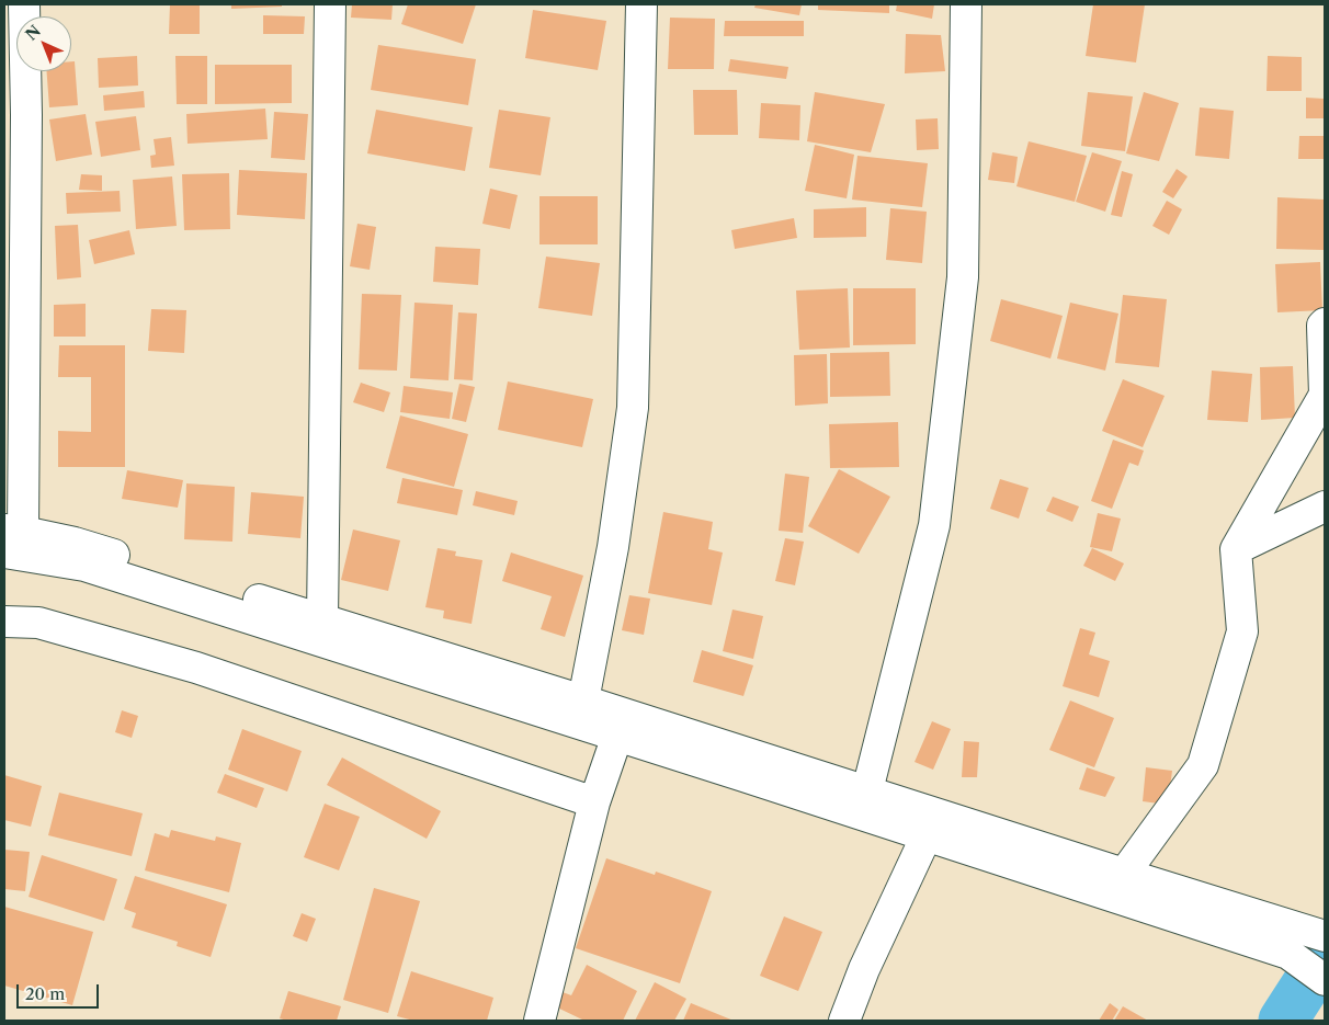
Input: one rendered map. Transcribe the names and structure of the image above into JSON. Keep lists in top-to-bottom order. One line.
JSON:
{"scale_bar":"20 m","north":"top left"}
